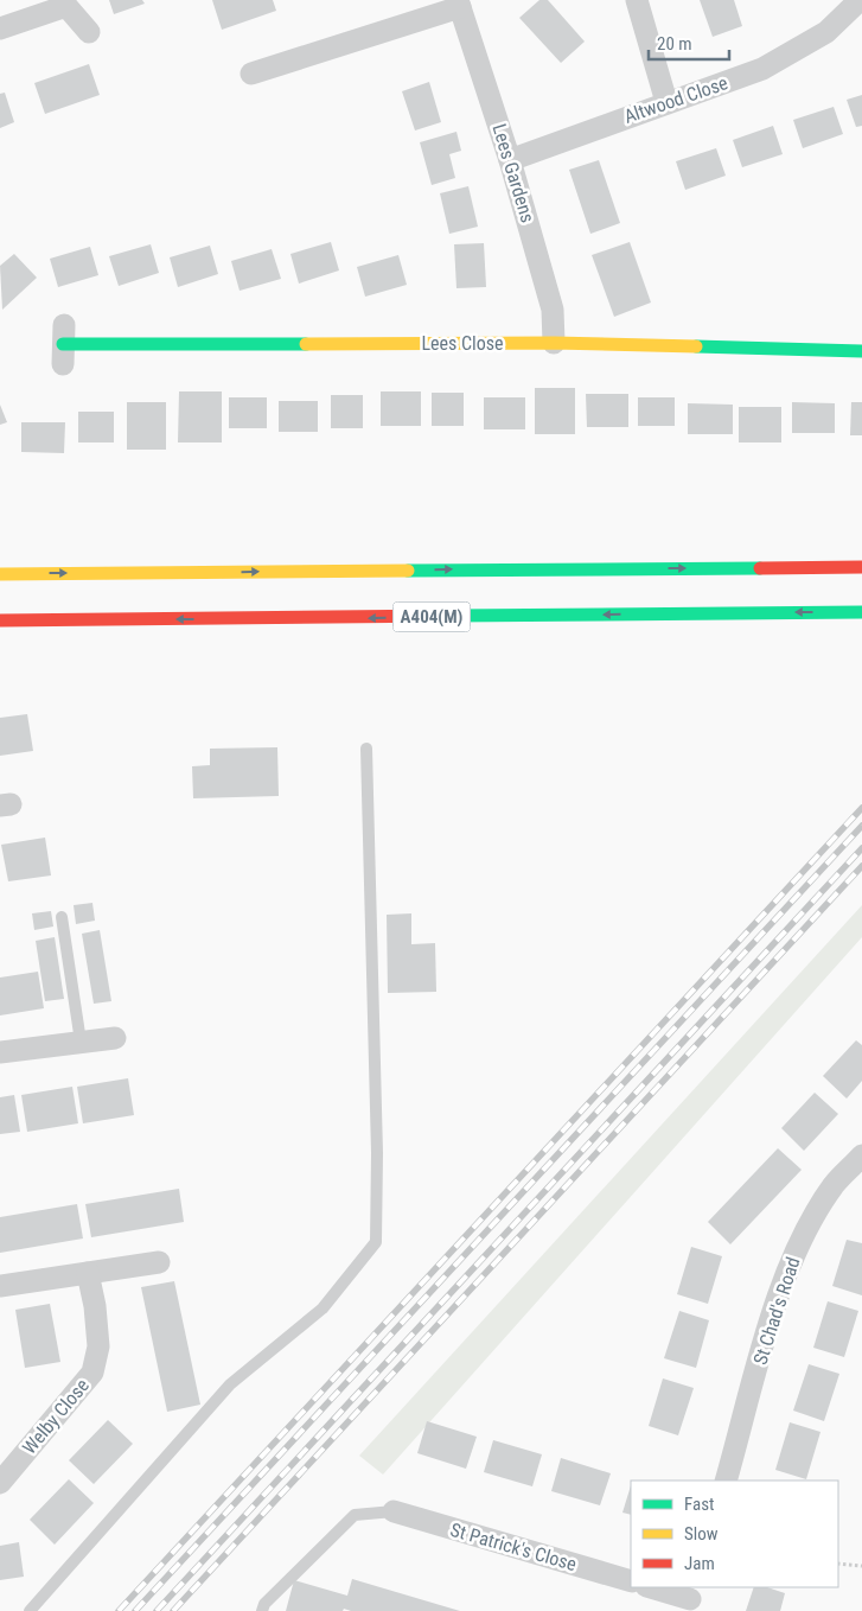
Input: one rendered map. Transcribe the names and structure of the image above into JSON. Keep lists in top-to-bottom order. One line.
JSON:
{"streets":{"main road":["Lees Close","A404(M)"],"street":["Altwood Close","Lees Gardens","St Chad's Road","Welby Close","St Patrick's Close"]},"crossings":[["Altwood Close","Lees Gardens"],["Lees Gardens","Lees Close"]],"legend":["Fast","Slow","Jam"],"scale_bar":"20 m"}
